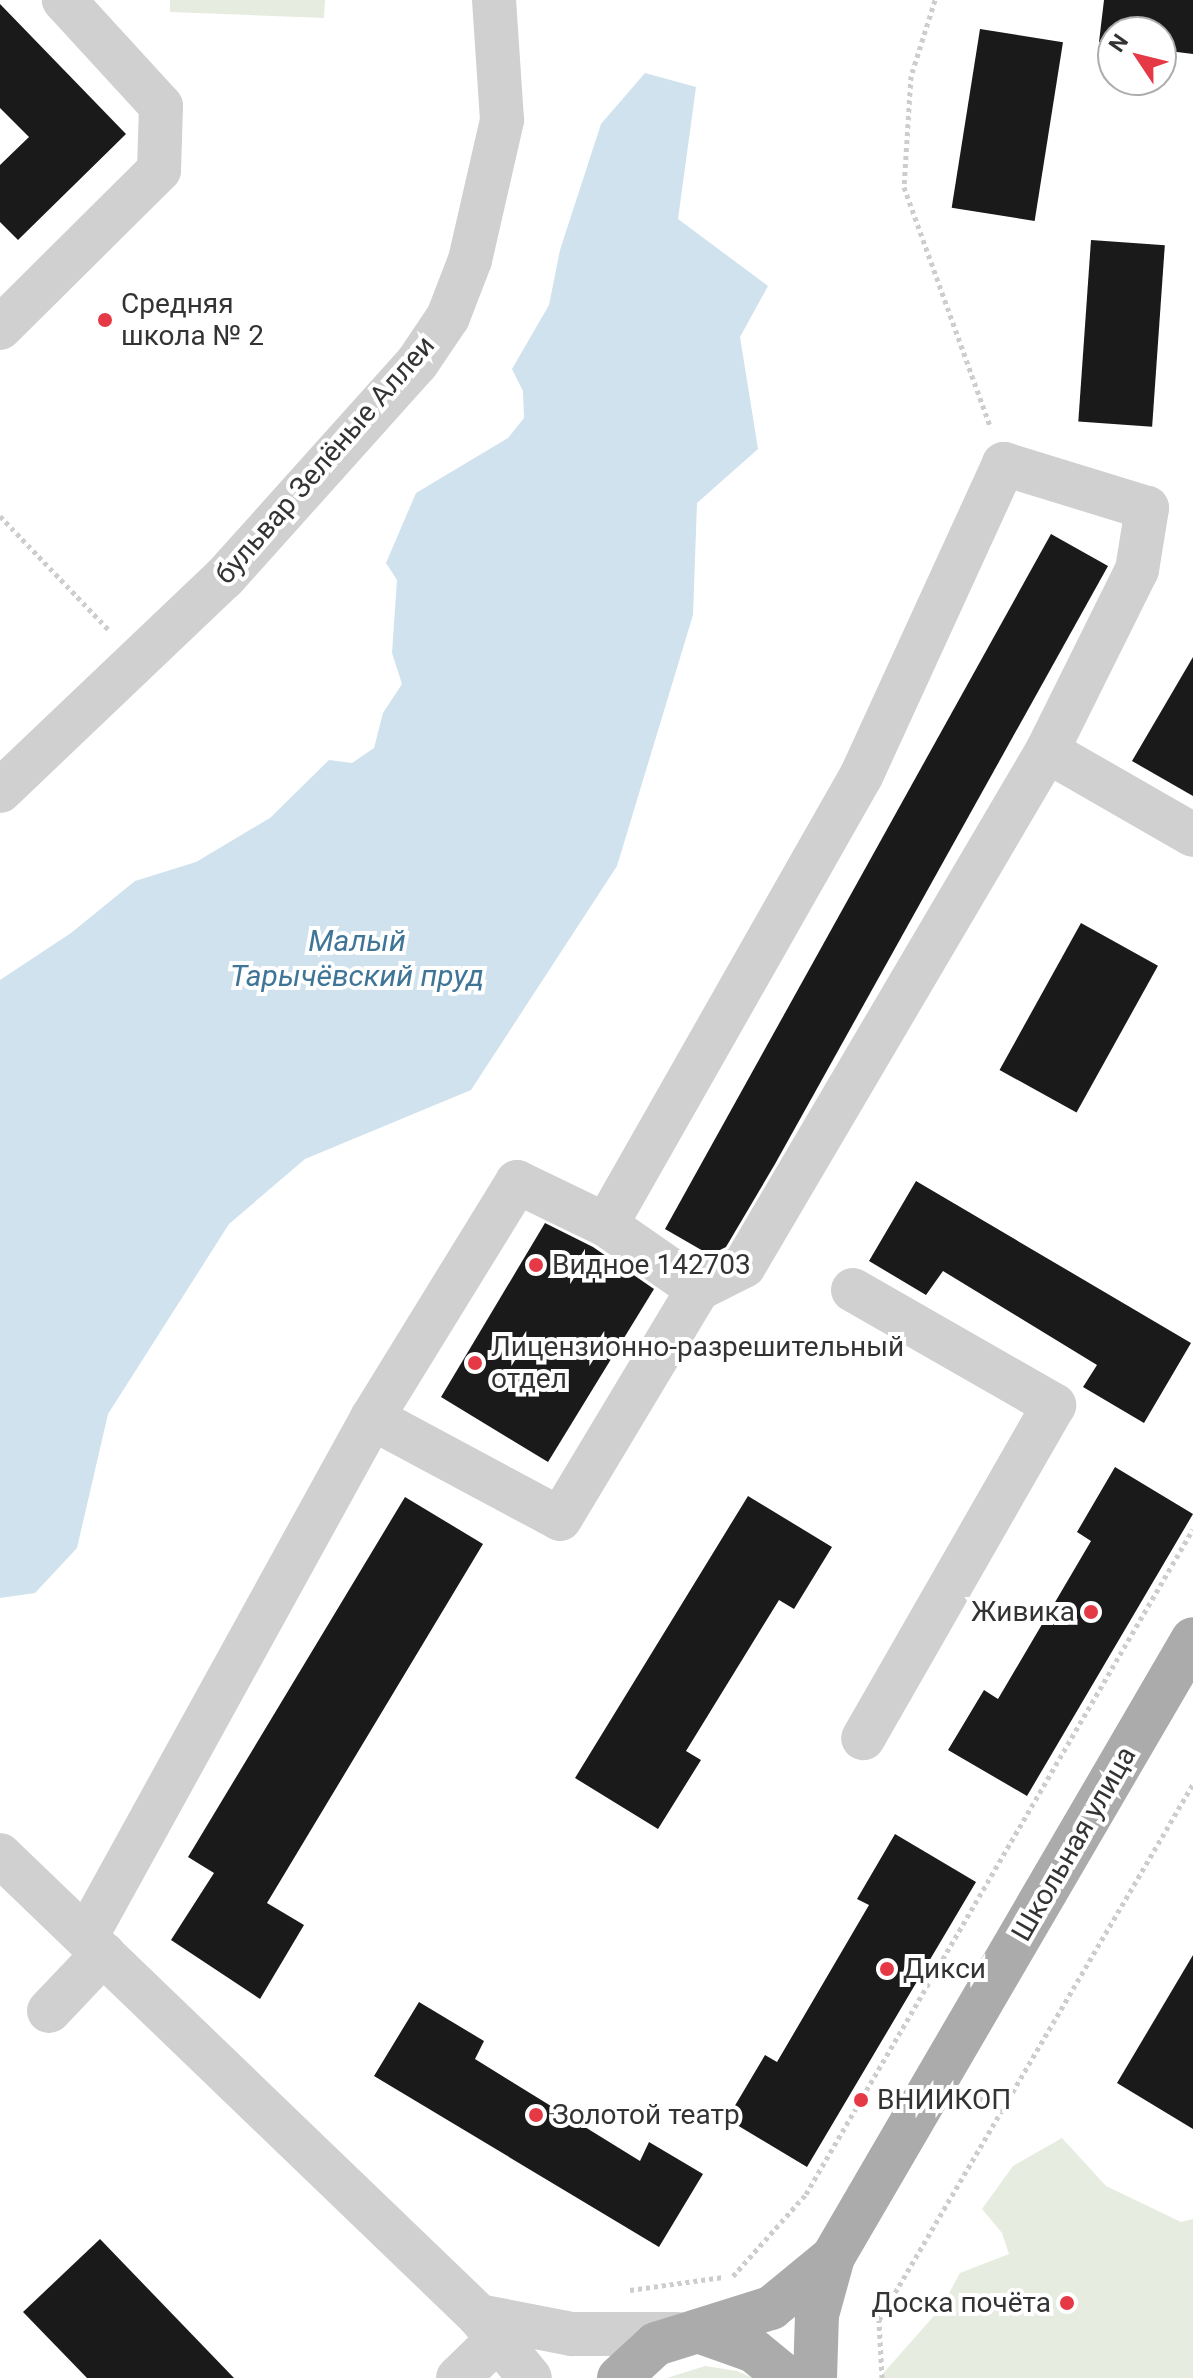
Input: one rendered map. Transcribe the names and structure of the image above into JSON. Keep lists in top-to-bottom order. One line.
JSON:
{"streets":{"main road":["Школьная улица"],"street":["бульвар Зелёные Аллеи"]},"water":["Малый Тарычёвский пруд"],"places":["Средняя школа № 2","Видное 142703","Лицензионно-разрешительный отдел","Живика","Дикси","ВНИИКОП","Золотой театр","Доска почёта"],"north":"top left"}
